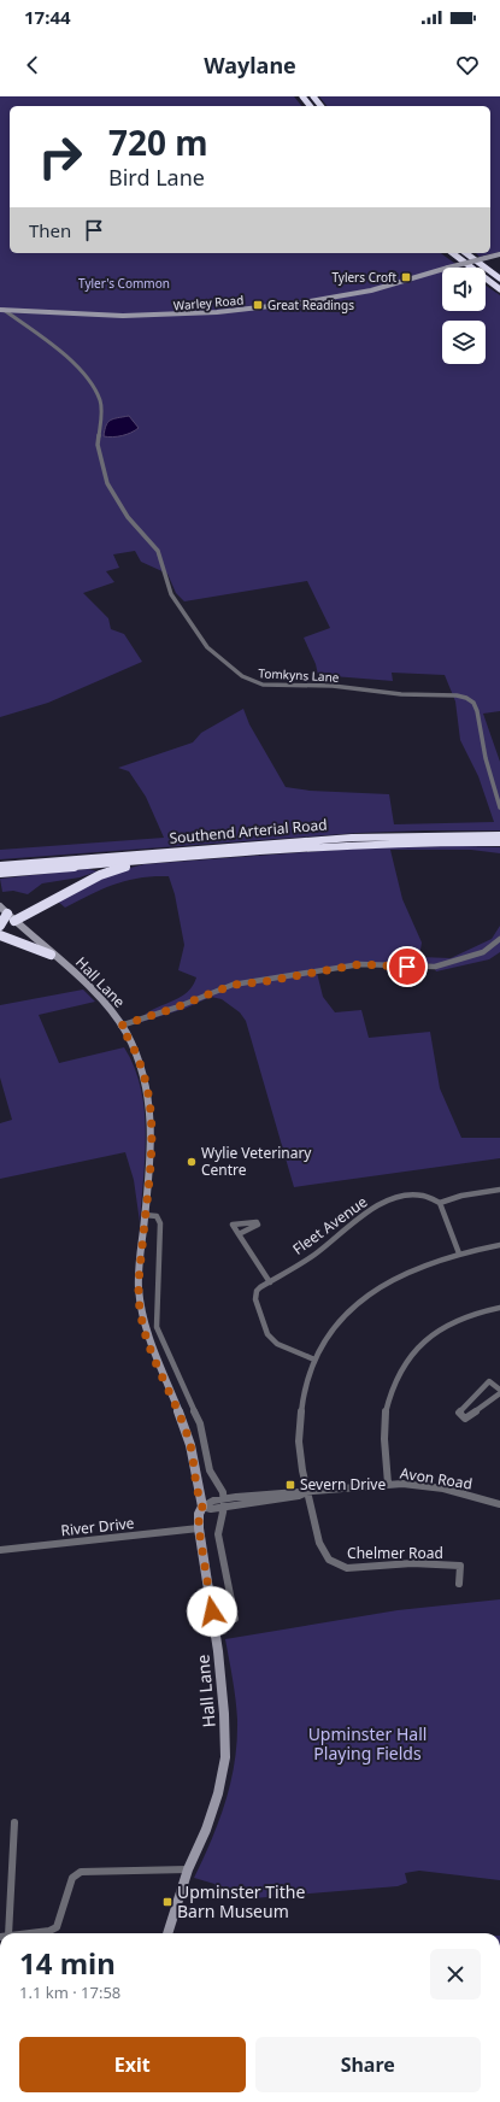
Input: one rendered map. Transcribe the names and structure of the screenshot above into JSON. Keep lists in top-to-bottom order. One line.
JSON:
{"streets":{"highway":["Southend Arterial Road"],"street":["Warley Road","Tomkyns Lane","Hall Lane","Fleet Avenue","Avon Road","River Drive","Chelmer Road"]},"crossings":[["Warley Road","Tomkyns Lane"],["Hall Lane","Avon Road"],["Hall Lane","River Drive"],["Avon Road","Chelmer Road"]],"parks":["Tyler's Common","Upminster Hall Playing Fields"],"places":{"transit":["Tylers Croft","Great Readings","Severn Drive","Upminster Tithe Barn Museum"],"other":["Wylie Veterinary Centre"]},"page":{"status":"17:44","header":"Waylane","turn":["720 m","Bird Lane"],"then":"Then","heading":["14 min","1.1 km · 17:58"],"buttons":["Exit","Share"]}}
